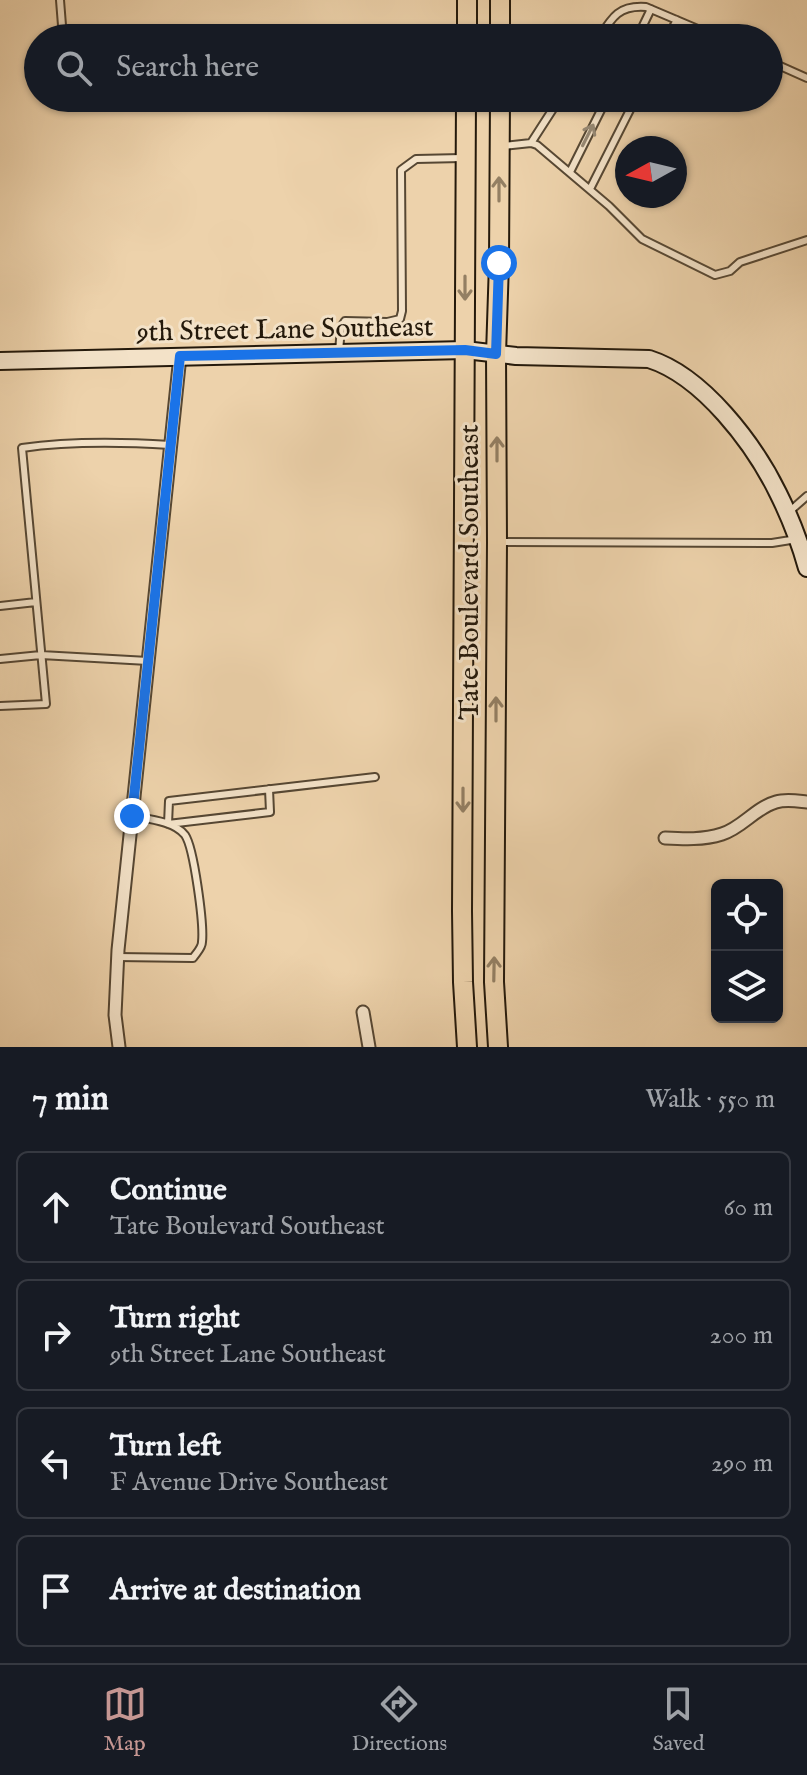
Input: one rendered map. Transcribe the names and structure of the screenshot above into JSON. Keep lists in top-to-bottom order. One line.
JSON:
{"streets":{"main road":["Tate Boulevard Southeast"],"street":["9th Street Lane Southeast"]},"crossings":[["9th Street Lane Southeast","Tate Boulevard Southeast"]],"north":"left","page":{"search":"Search here","heading":["7 min","Walk · 550 m"],"list":[["Continue","Tate Boulevard Southeast","60 m"],["Turn right","9th Street Lane Southeast","200 m"],["Turn left","F Avenue Drive Southeast","290 m"],"Arrive at destination"],"nav":["Map","Directions","Saved"]}}
